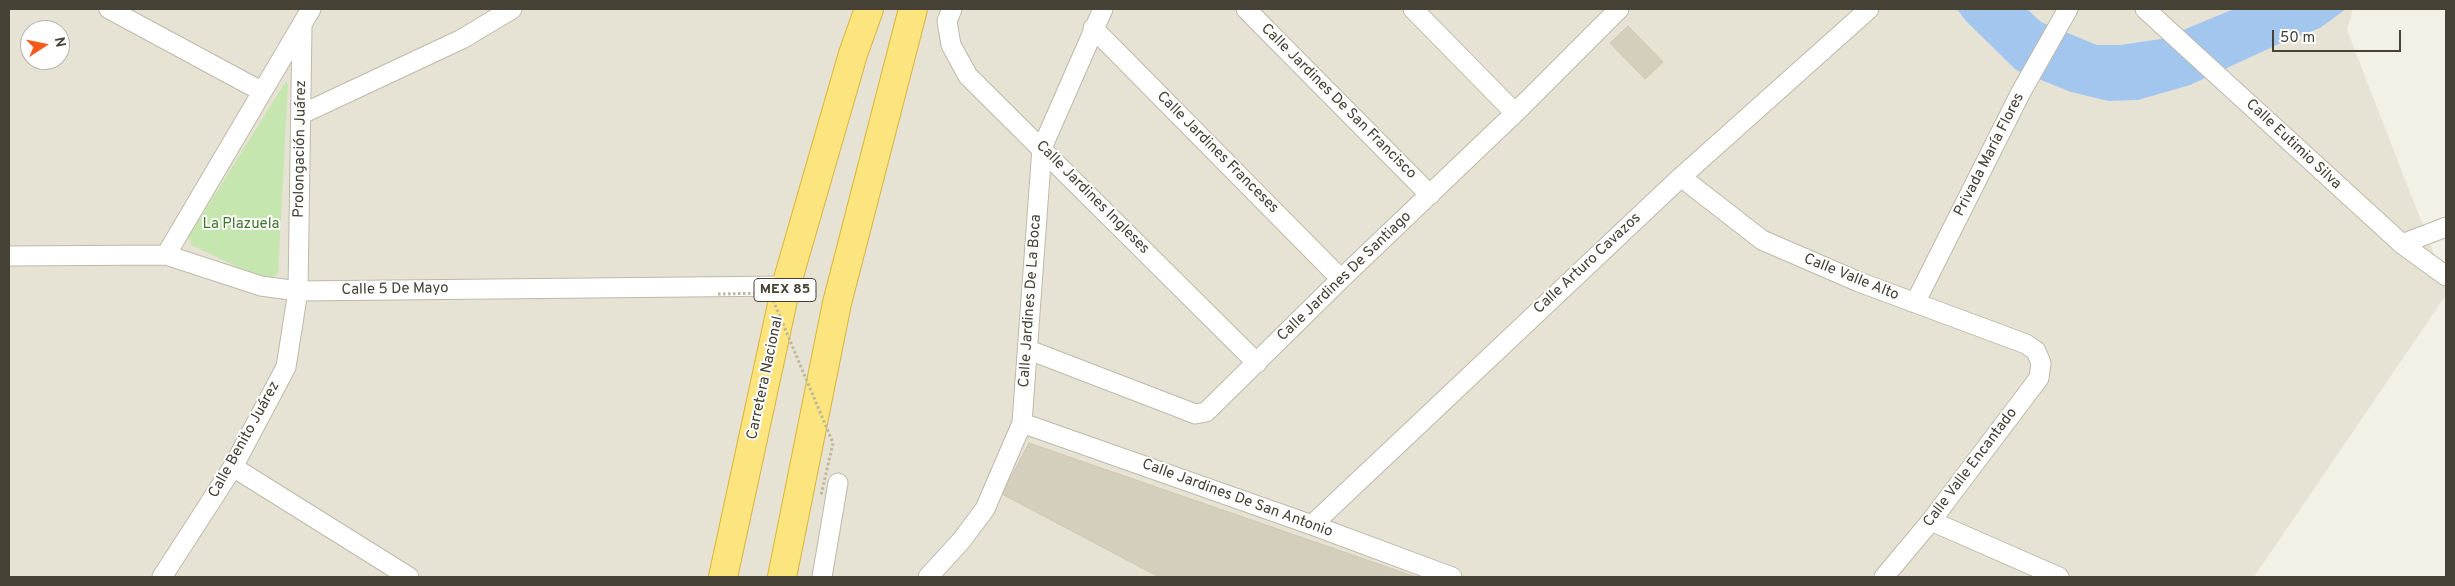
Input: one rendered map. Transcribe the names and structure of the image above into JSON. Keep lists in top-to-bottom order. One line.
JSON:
{"streets":{"highway":["MEX 85","Carretera Nacional"],"street":["Calle Jardines De San Francisco","Calle Eutimio Silva","Prolongación Juárez","Calle Jardines Franceses","Privada María Flores","Calle Jardines Ingleses","Calle Arturo Cavazos","Calle Jardines De Santiago","Calle Valle Alto","Calle 5 De Mayo","Calle Jardines De La Boca","Calle Benito Juárez","Calle Valle Encantado","Calle Jardines De San Antonio"]},"crossings":[["Calle Jardines De San Francisco","Calle Jardines De Santiago"],["Prolongación Juárez","Calle 5 De Mayo"],["Prolongación Juárez","Calle Benito Juárez"],["Calle Jardines Franceses","Calle Jardines De Santiago"],["Calle Jardines Franceses","Calle Jardines De La Boca"],["Privada María Flores","Calle Valle Alto"],["Calle Jardines Ingleses","Calle Jardines De Santiago"],["Calle Jardines Ingleses","Calle Jardines De La Boca"],["Calle Arturo Cavazos","Calle Valle Alto"],["Calle Arturo Cavazos","Calle Jardines De San Antonio"],["Calle Jardines De Santiago","Calle Jardines De La Boca"],["Calle Valle Alto","Calle Valle Encantado"],["Calle 5 De Mayo","Carretera Nacional"],["Calle 5 De Mayo","Calle Benito Juárez"],["Calle Jardines De La Boca","Calle Jardines De San Antonio"]],"parks":["La Plazuela"],"scale_bar":"50 m","north":"right"}
